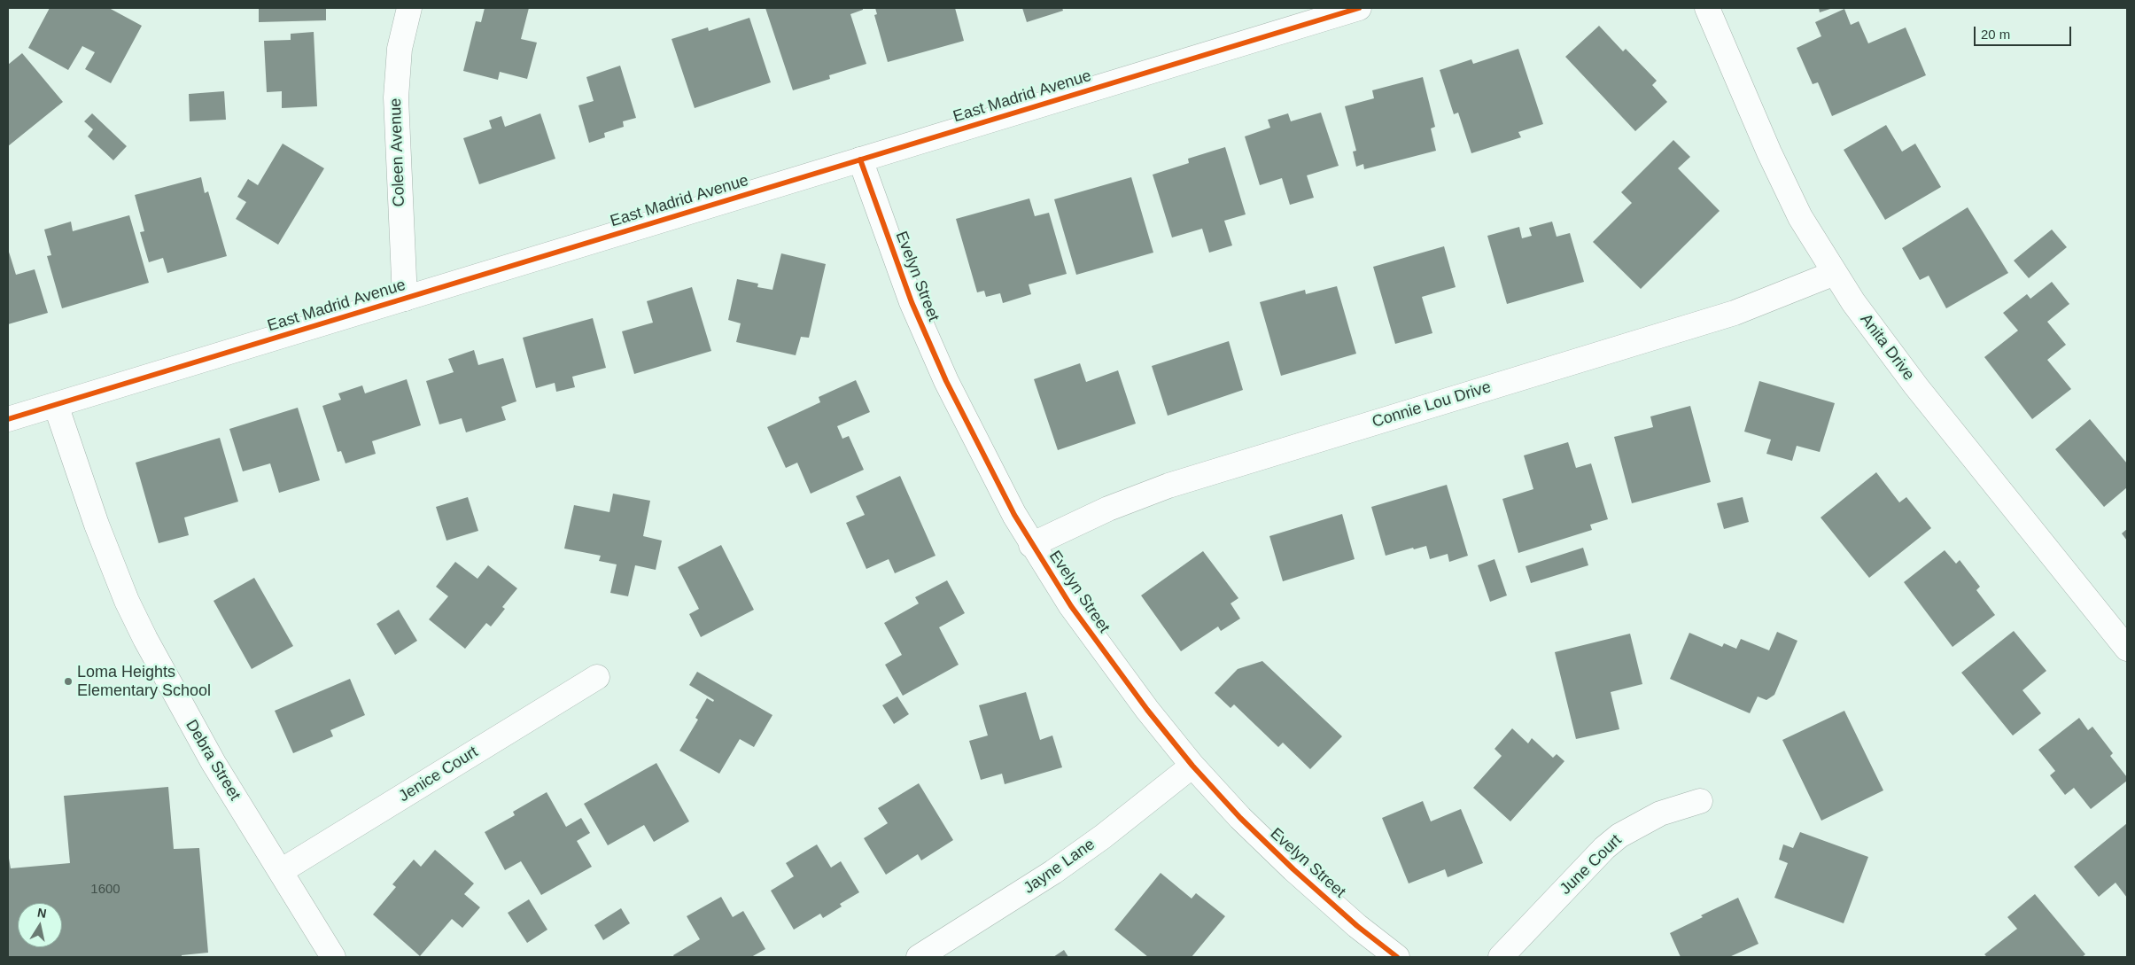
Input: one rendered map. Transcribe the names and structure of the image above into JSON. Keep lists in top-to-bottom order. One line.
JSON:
{"streets":{"street":["East Madrid Avenue","Coleen Avenue","Evelyn Street","Anita Drive","Connie Lou Drive","Debra Street","Jenice Court","June Court","Jayne Lane"]},"crossings":[["East Madrid Avenue","Coleen Avenue"],["East Madrid Avenue","Evelyn Street"],["East Madrid Avenue","Debra Street"],["Evelyn Street","Connie Lou Drive"],["Evelyn Street","Jayne Lane"],["Anita Drive","Connie Lou Drive"],["Debra Street","Jenice Court"]],"places":["Loma Heights Elementary School"],"house_numbers":["1600"],"scale_bar":"20 m","north":"top"}
